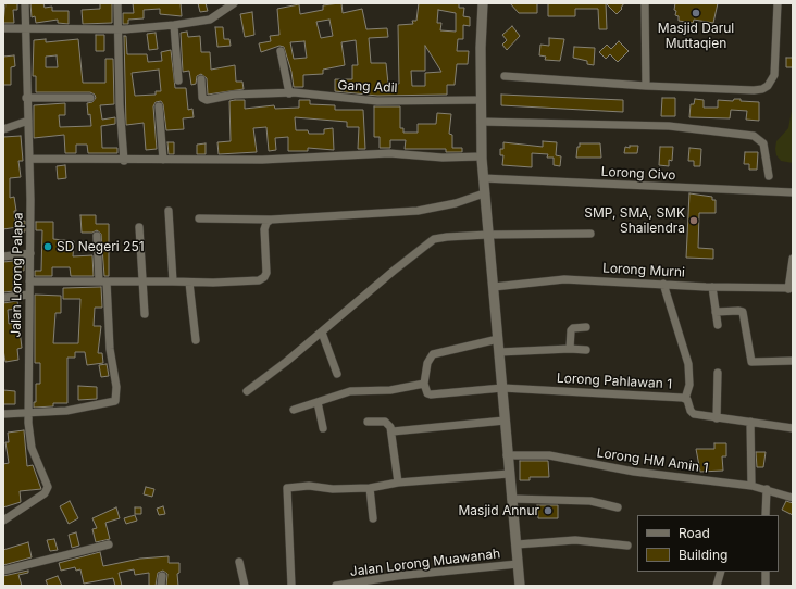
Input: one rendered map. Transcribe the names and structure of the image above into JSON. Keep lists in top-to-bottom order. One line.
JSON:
{"streets":{"street":["Gang Adil","Lorong Civo","Lorong Murni","Jalan Lorong Palapa","Lorong Pahlawan 1","Lorong HM Amin 1","Jalan Lorong Muawanah"]},"places":["Masjid Darul Muttaqien","SMP, SMA, SMK Shailendra","SD Negeri 251","Masjid Annur"],"legend":["Road","Building"]}
